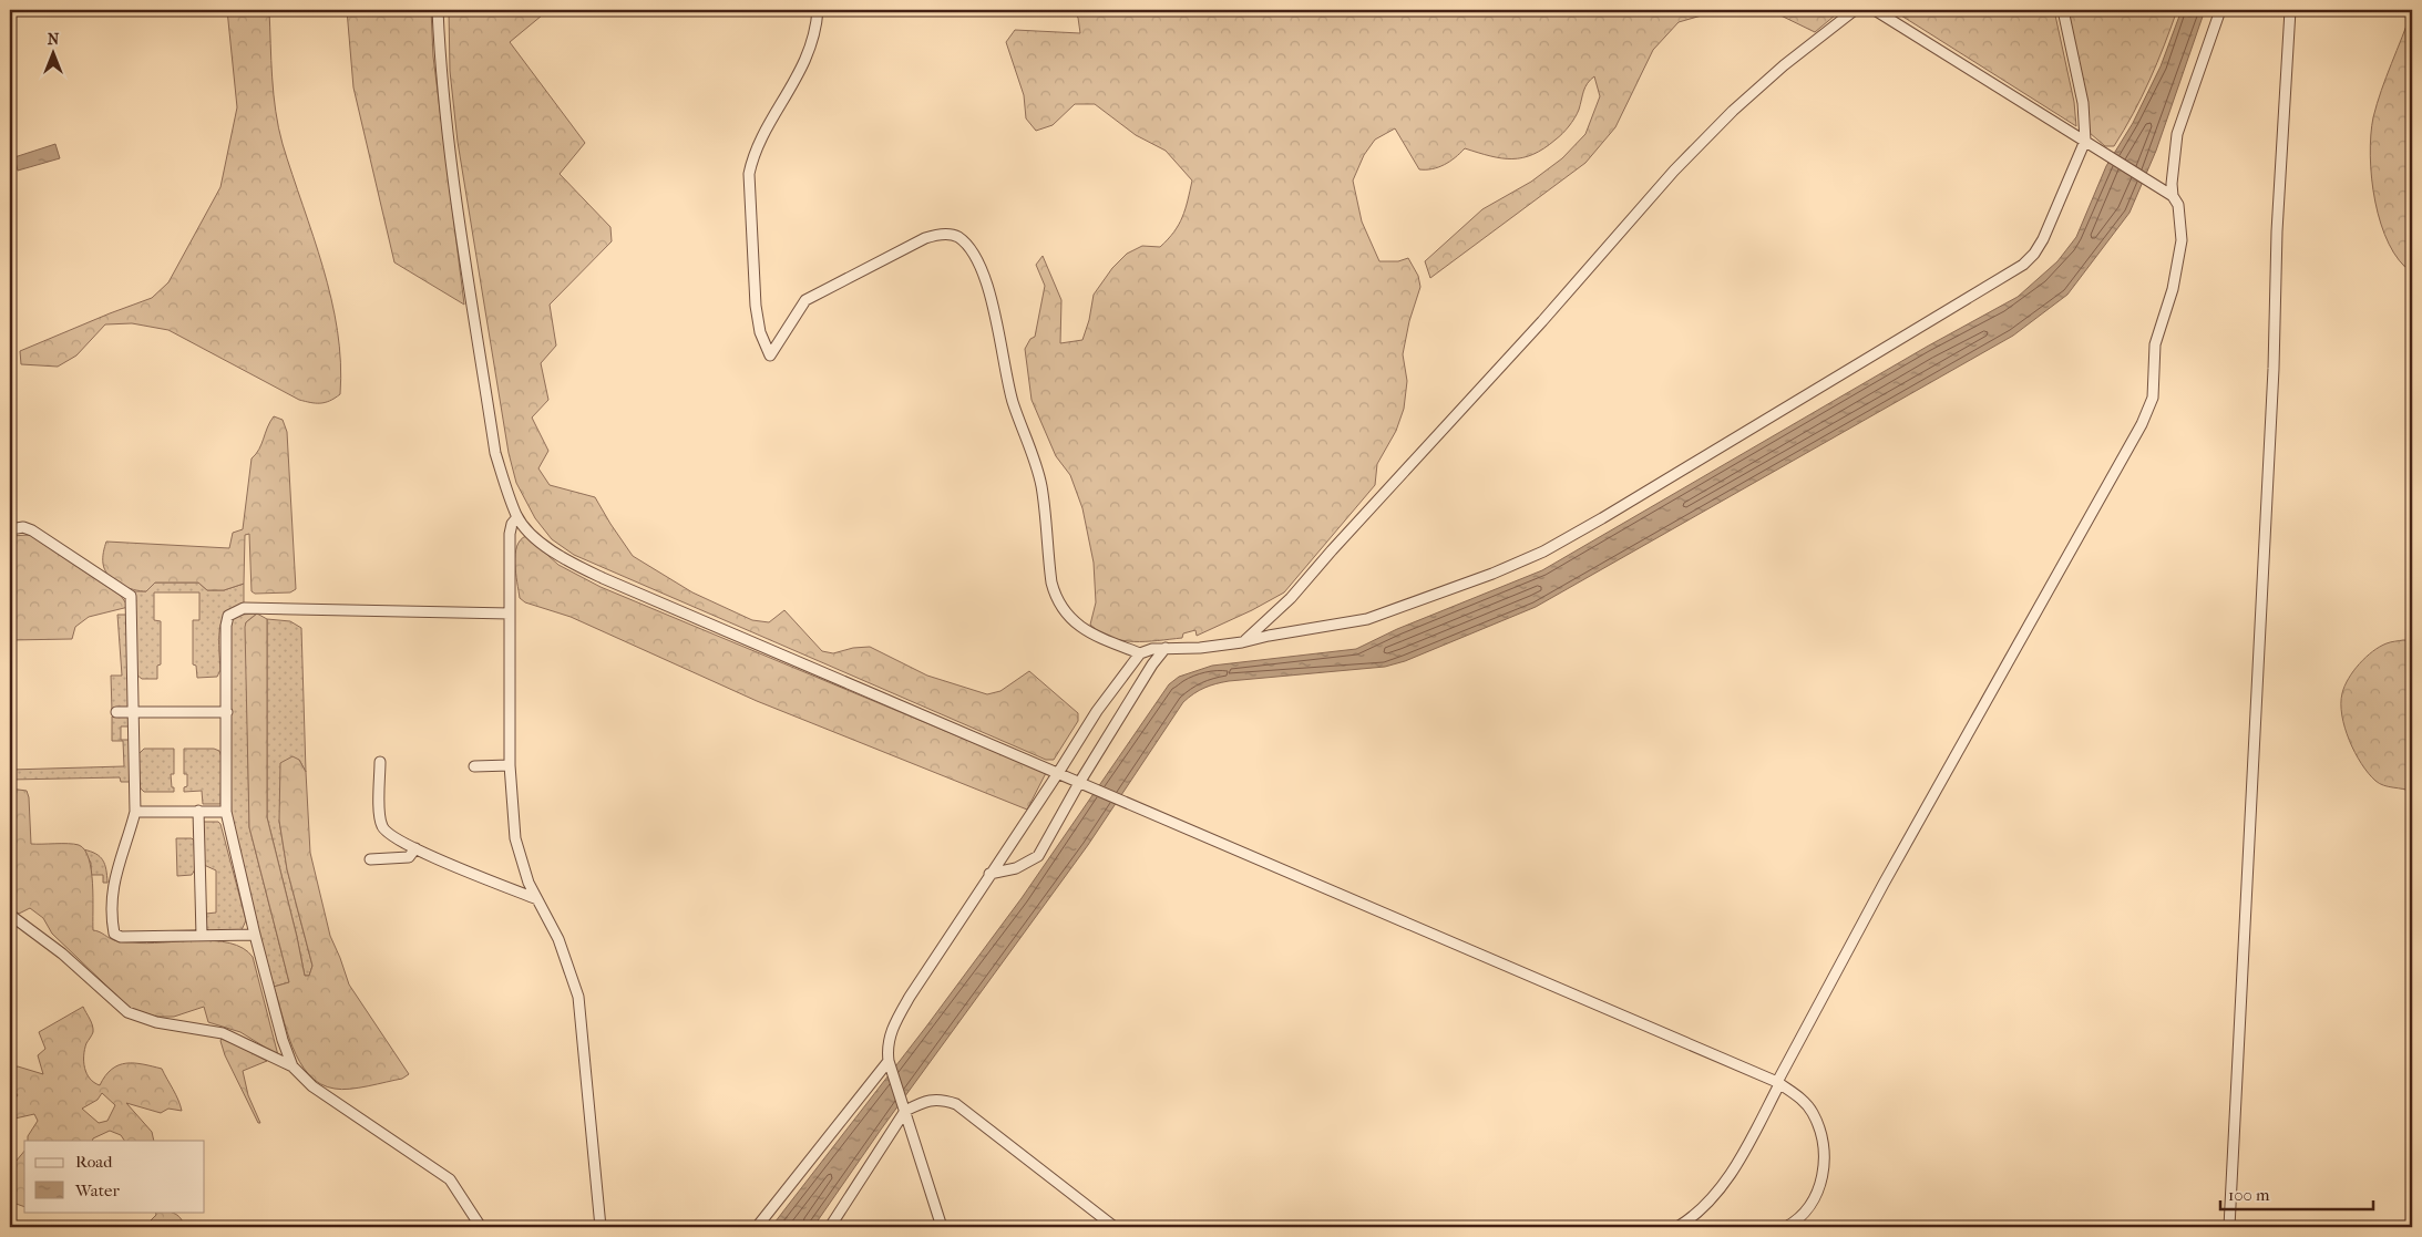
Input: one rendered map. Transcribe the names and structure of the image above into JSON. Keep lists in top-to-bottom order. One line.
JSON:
{"legend":["Road","Water"],"scale_bar":"100 m","north":"top"}
